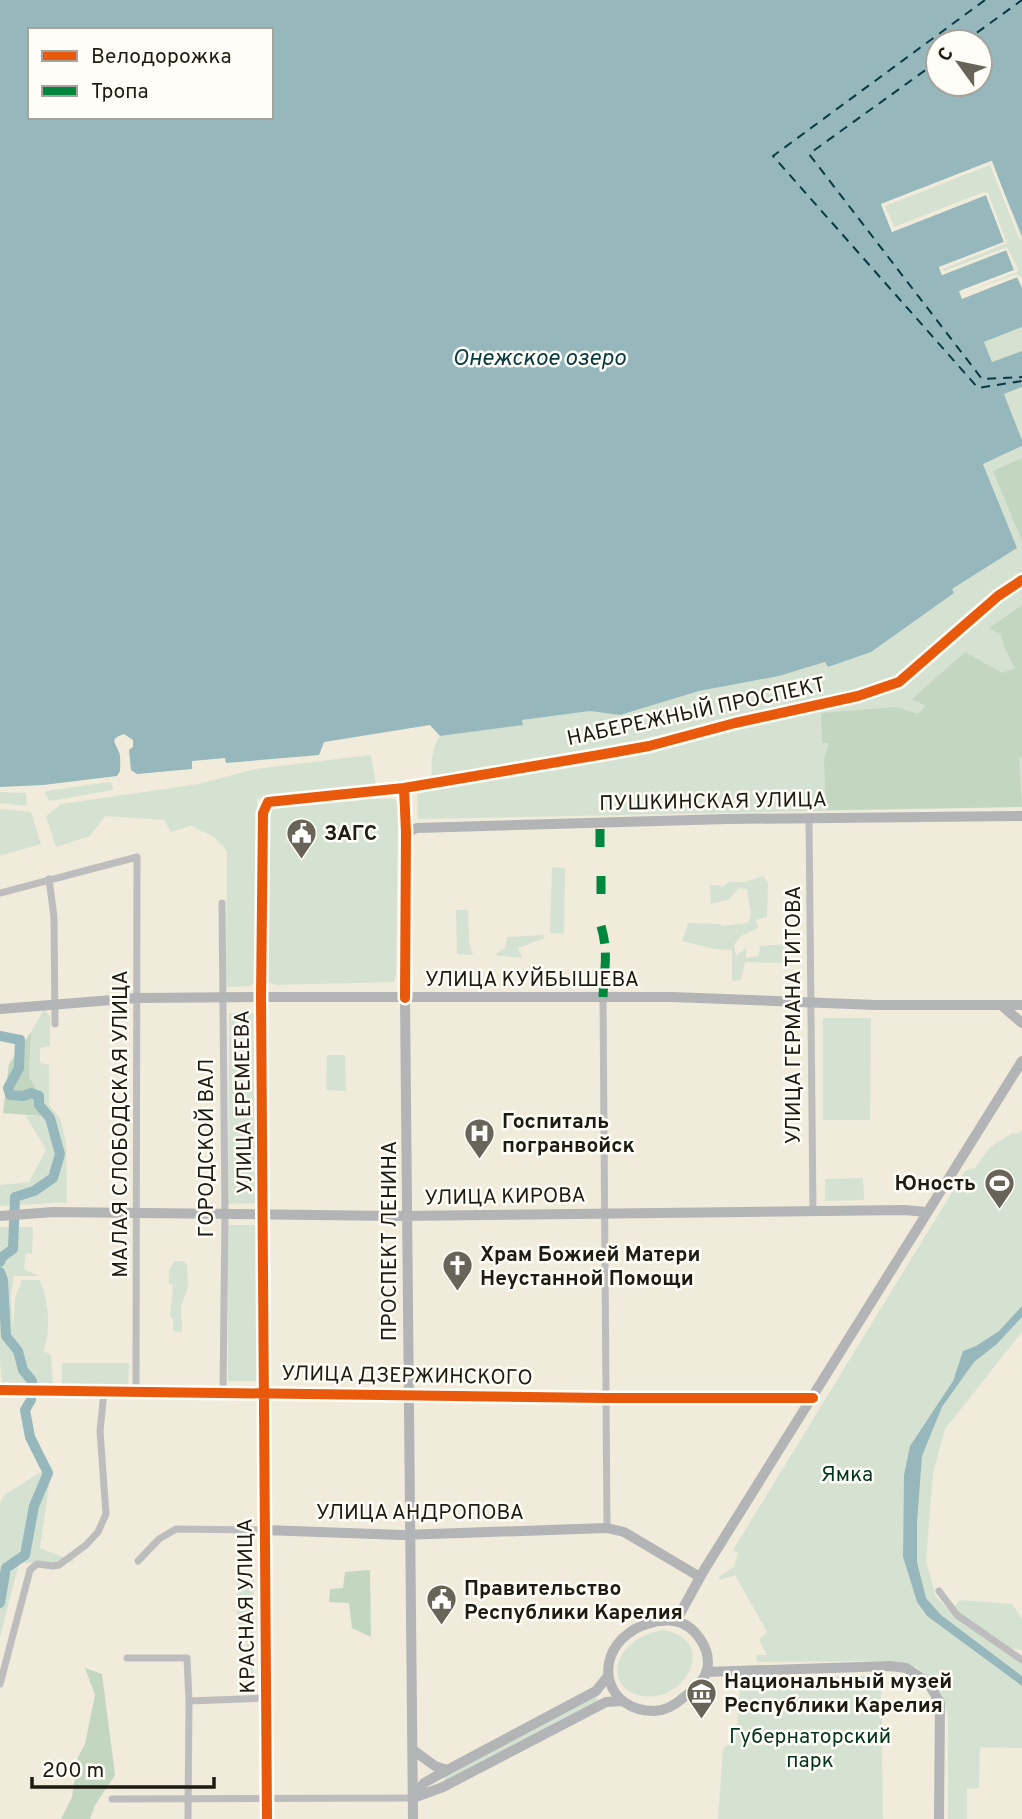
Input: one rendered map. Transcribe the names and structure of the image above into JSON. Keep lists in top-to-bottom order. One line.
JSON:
{"streets":{"main road":["ПУШКИНСКАЯ УЛИЦА","УЛИЦА КУЙБЫШЕВА","УЛИЦА КИРОВА","ПРОСПЕКТ ЛЕНИНА","УЛИЦА ДЗЕРЖИНСКОГО","УЛИЦА АНДРОПОВА","КРАСНАЯ УЛИЦА"],"street":["УЛИЦА ГЕРМАНА ТИТОВА","УЛИЦА ЕРЕМЕЕВА","МАЛАЯ СЛОБОДСКАЯ УЛИЦА","ГОРОДСКОЙ ВАЛ"],"cycle path":["НАБЕРЕЖНЫЙ ПРОСПЕКТ"]},"crossings":[["ПУШКИНСКАЯ УЛИЦА","УЛИЦА ГЕРМАНА ТИТОВА"],["ПУШКИНСКАЯ УЛИЦА","ПРОСПЕКТ ЛЕНИНА"],["УЛИЦА КУЙБЫШЕВА","УЛИЦА ГЕРМАНА ТИТОВА"],["УЛИЦА КУЙБЫШЕВА","УЛИЦА ЕРЕМЕЕВА"],["УЛИЦА КУЙБЫШЕВА","МАЛАЯ СЛОБОДСКАЯ УЛИЦА"],["УЛИЦА КУЙБЫШЕВА","ГОРОДСКОЙ ВАЛ"],["УЛИЦА КУЙБЫШЕВА","ПРОСПЕКТ ЛЕНИНА"],["УЛИЦА ГЕРМАНА ТИТОВА","УЛИЦА КИРОВА"],["УЛИЦА ЕРЕМЕЕВА","УЛИЦА КИРОВА"],["УЛИЦА ЕРЕМЕЕВА","ПРОСПЕКТ ЛЕНИНА"],["УЛИЦА ЕРЕМЕЕВА","УЛИЦА ДЗЕРЖИНСКОГО"],["УЛИЦА ЕРЕМЕЕВА","КРАСНАЯ УЛИЦА"],["МАЛАЯ СЛОБОДСКАЯ УЛИЦА","УЛИЦА КИРОВА"],["МАЛАЯ СЛОБОДСКАЯ УЛИЦА","УЛИЦА ДЗЕРЖИНСКОГО"],["ГОРОДСКОЙ ВАЛ","УЛИЦА КИРОВА"],["ГОРОДСКОЙ ВАЛ","УЛИЦА ДЗЕРЖИНСКОГО"],["УЛИЦА КИРОВА","ПРОСПЕКТ ЛЕНИНА"],["ПРОСПЕКТ ЛЕНИНА","УЛИЦА ДЗЕРЖИНСКОГО"],["ПРОСПЕКТ ЛЕНИНА","УЛИЦА АНДРОПОВА"],["УЛИЦА ДЗЕРЖИНСКОГО","КРАСНАЯ УЛИЦА"],["УЛИЦА АНДРОПОВА","КРАСНАЯ УЛИЦА"]],"water":["Онежское озеро"],"parks":["Ямка","Губернаторский парк"],"places":{"public building":["ЗАГС","Правительство Республики Карелия"],"hospital":["Госпиталь погранвойск"],"sports":["Юность"],"church":["Храм Божией Матери Неустанной Помощи"],"museum":["Национальный музей Республики Карелия"]},"legend":["Велодорожка","Тропа"],"scale_bar":"200 m","north":"top left"}
